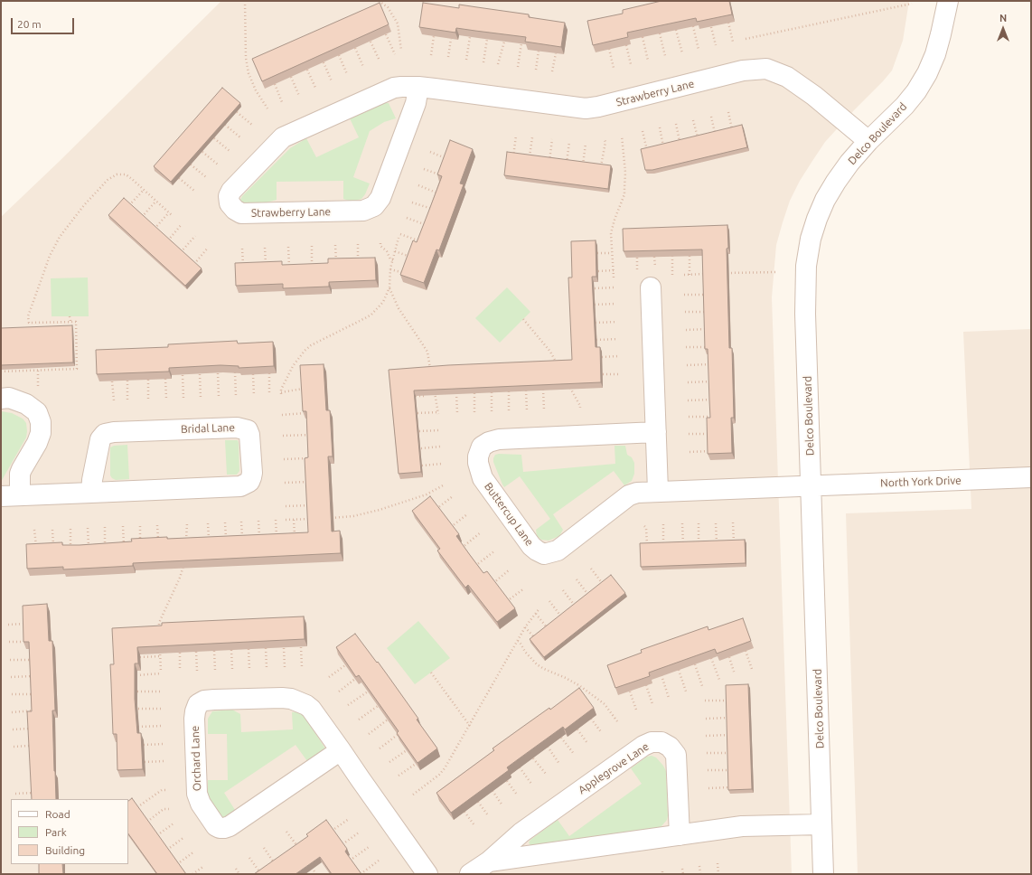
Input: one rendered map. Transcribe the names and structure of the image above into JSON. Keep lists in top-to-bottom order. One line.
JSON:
{"streets":{"street":["Strawberry Lane","Delco Boulevard","Bridal Lane","North York Drive","Buttercup Lane","Orchard Lane","Applegrove Lane"]},"crossings":[["Strawberry Lane","Delco Boulevard"],["Delco Boulevard","North York Drive"],["Delco Boulevard","Buttercup Lane"],["Delco Boulevard","Applegrove Lane"],["North York Drive","Buttercup Lane"]],"legend":["Road","Park","Building"],"scale_bar":"20 m","north":"top"}
